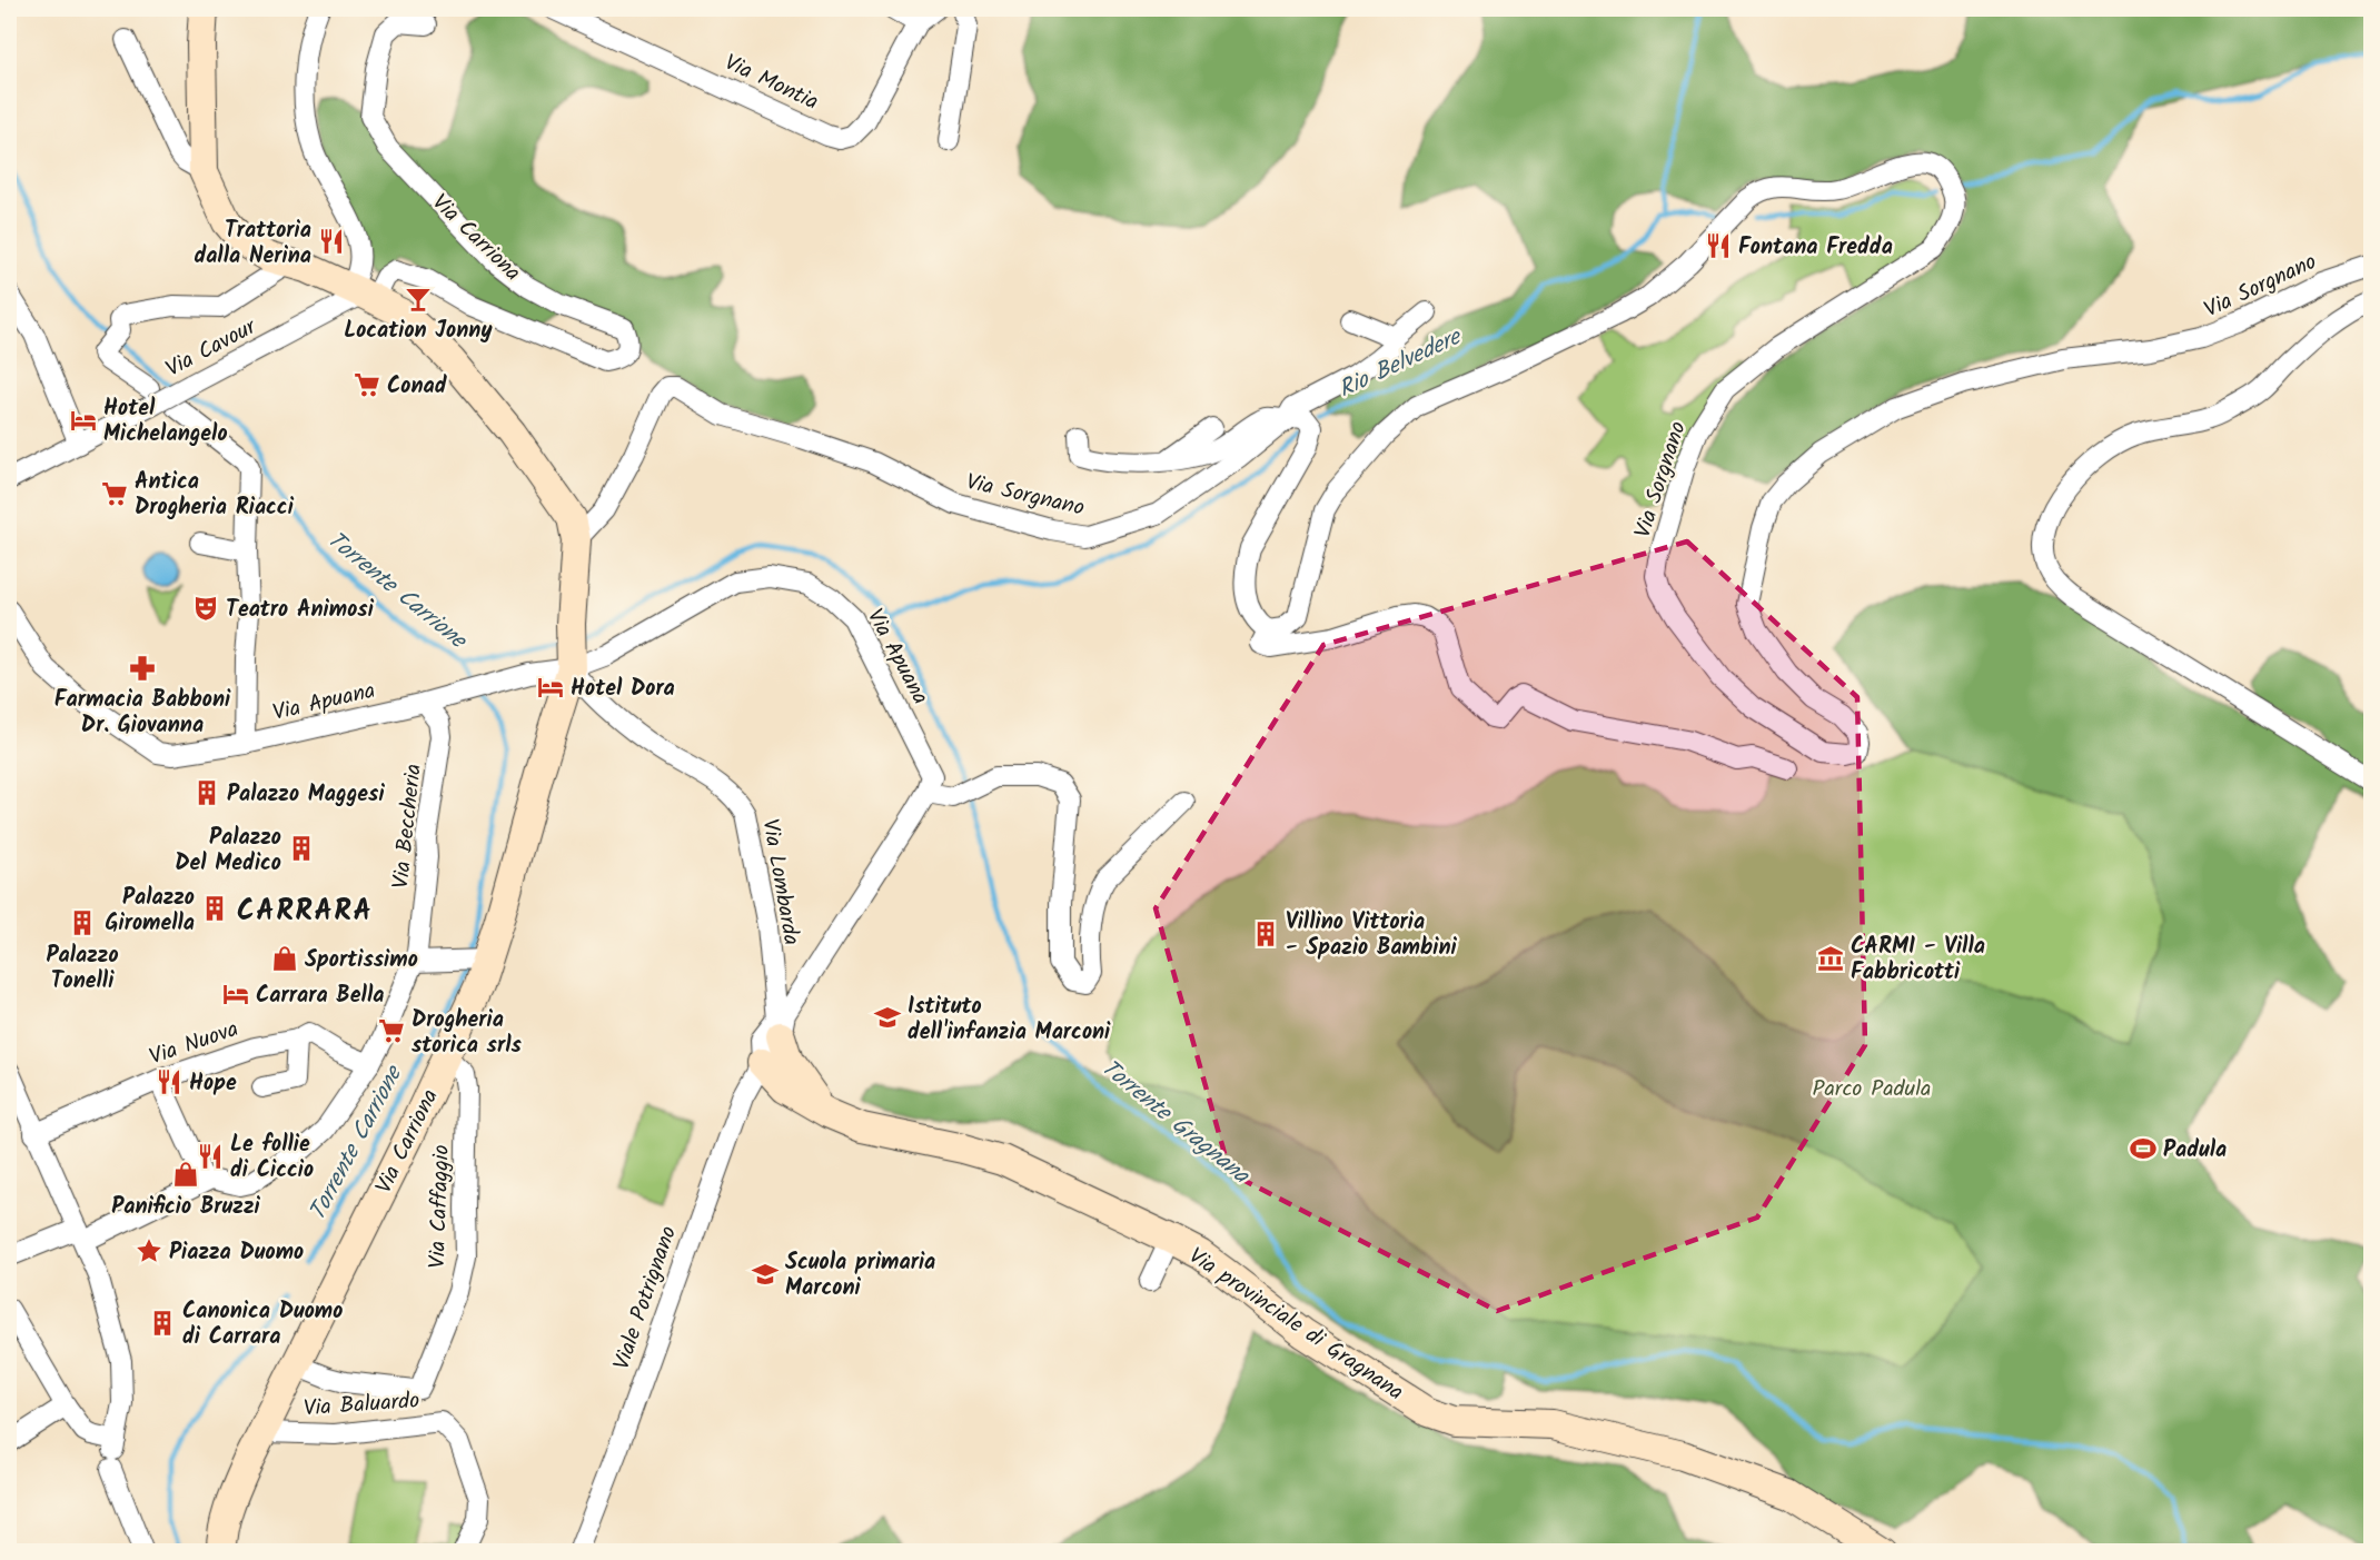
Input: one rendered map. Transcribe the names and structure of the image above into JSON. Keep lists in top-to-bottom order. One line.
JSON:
{"streets":{"main road":["Via Carriona","Via provinciale di Gragnana"],"street":["Via Montia","Via Sorgnano","Via Cavour","Via Apuana","Via Beccheria","Via Lombarda","Via Nuova","Via Caffaggio","Viale Potrignano","Via Baluardo"]},"crossings":[["Via Carriona","Via Sorgnano"],["Via Carriona","Via Cavour"],["Via Carriona","Via Apuana"],["Via Carriona","Via Lombarda"],["Via Carriona","Via Caffaggio"],["Via Carriona","Via Baluardo"],["Via Apuana","Via Beccheria"],["Via Apuana","Via Lombarda"],["Via Apuana","Viale Potrignano"],["Via Beccheria","Via Nuova"],["Via Lombarda","Viale Potrignano"],["Viale Potrignano","Via provinciale di Gragnana"]],"districts":["CARRARA"],"water":["Rio Belvedere","Torrente Carrione","Torrente Gragnana"],"parks":["Parco Padula"],"places":{"restaurant":["Trattoria dalla Nerina","Fontana Fredda","Hope","Le follie di Ciccio"],"bar":["Location Jonny"],"supermarket":["Conad","Antica Drogheria Riacci","Drogheria storica srls"],"hotel":["Hotel Michelangelo","Hotel Dora","Carrara Bella"],"theatre":["Teatro Animosi"],"pharmacy":["Farmacia Babboni Dr. Giovanna"],"building":["Palazzo Maggesi","Palazzo Del Medico","Palazzo Giromella","Palazzo Tonelli","Villino Vittoria - Spazio Bambini","Canonica Duomo di Carrara"],"shop":["Sportissimo","Panificio Bruzzi"],"museum":["CARMI - Villa Fabbricotti"],"school or university":["Istituto dell'infanzia Marconi","Scuola primaria Marconi"],"sports":["Padula"],"place":["Piazza Duomo"]}}
